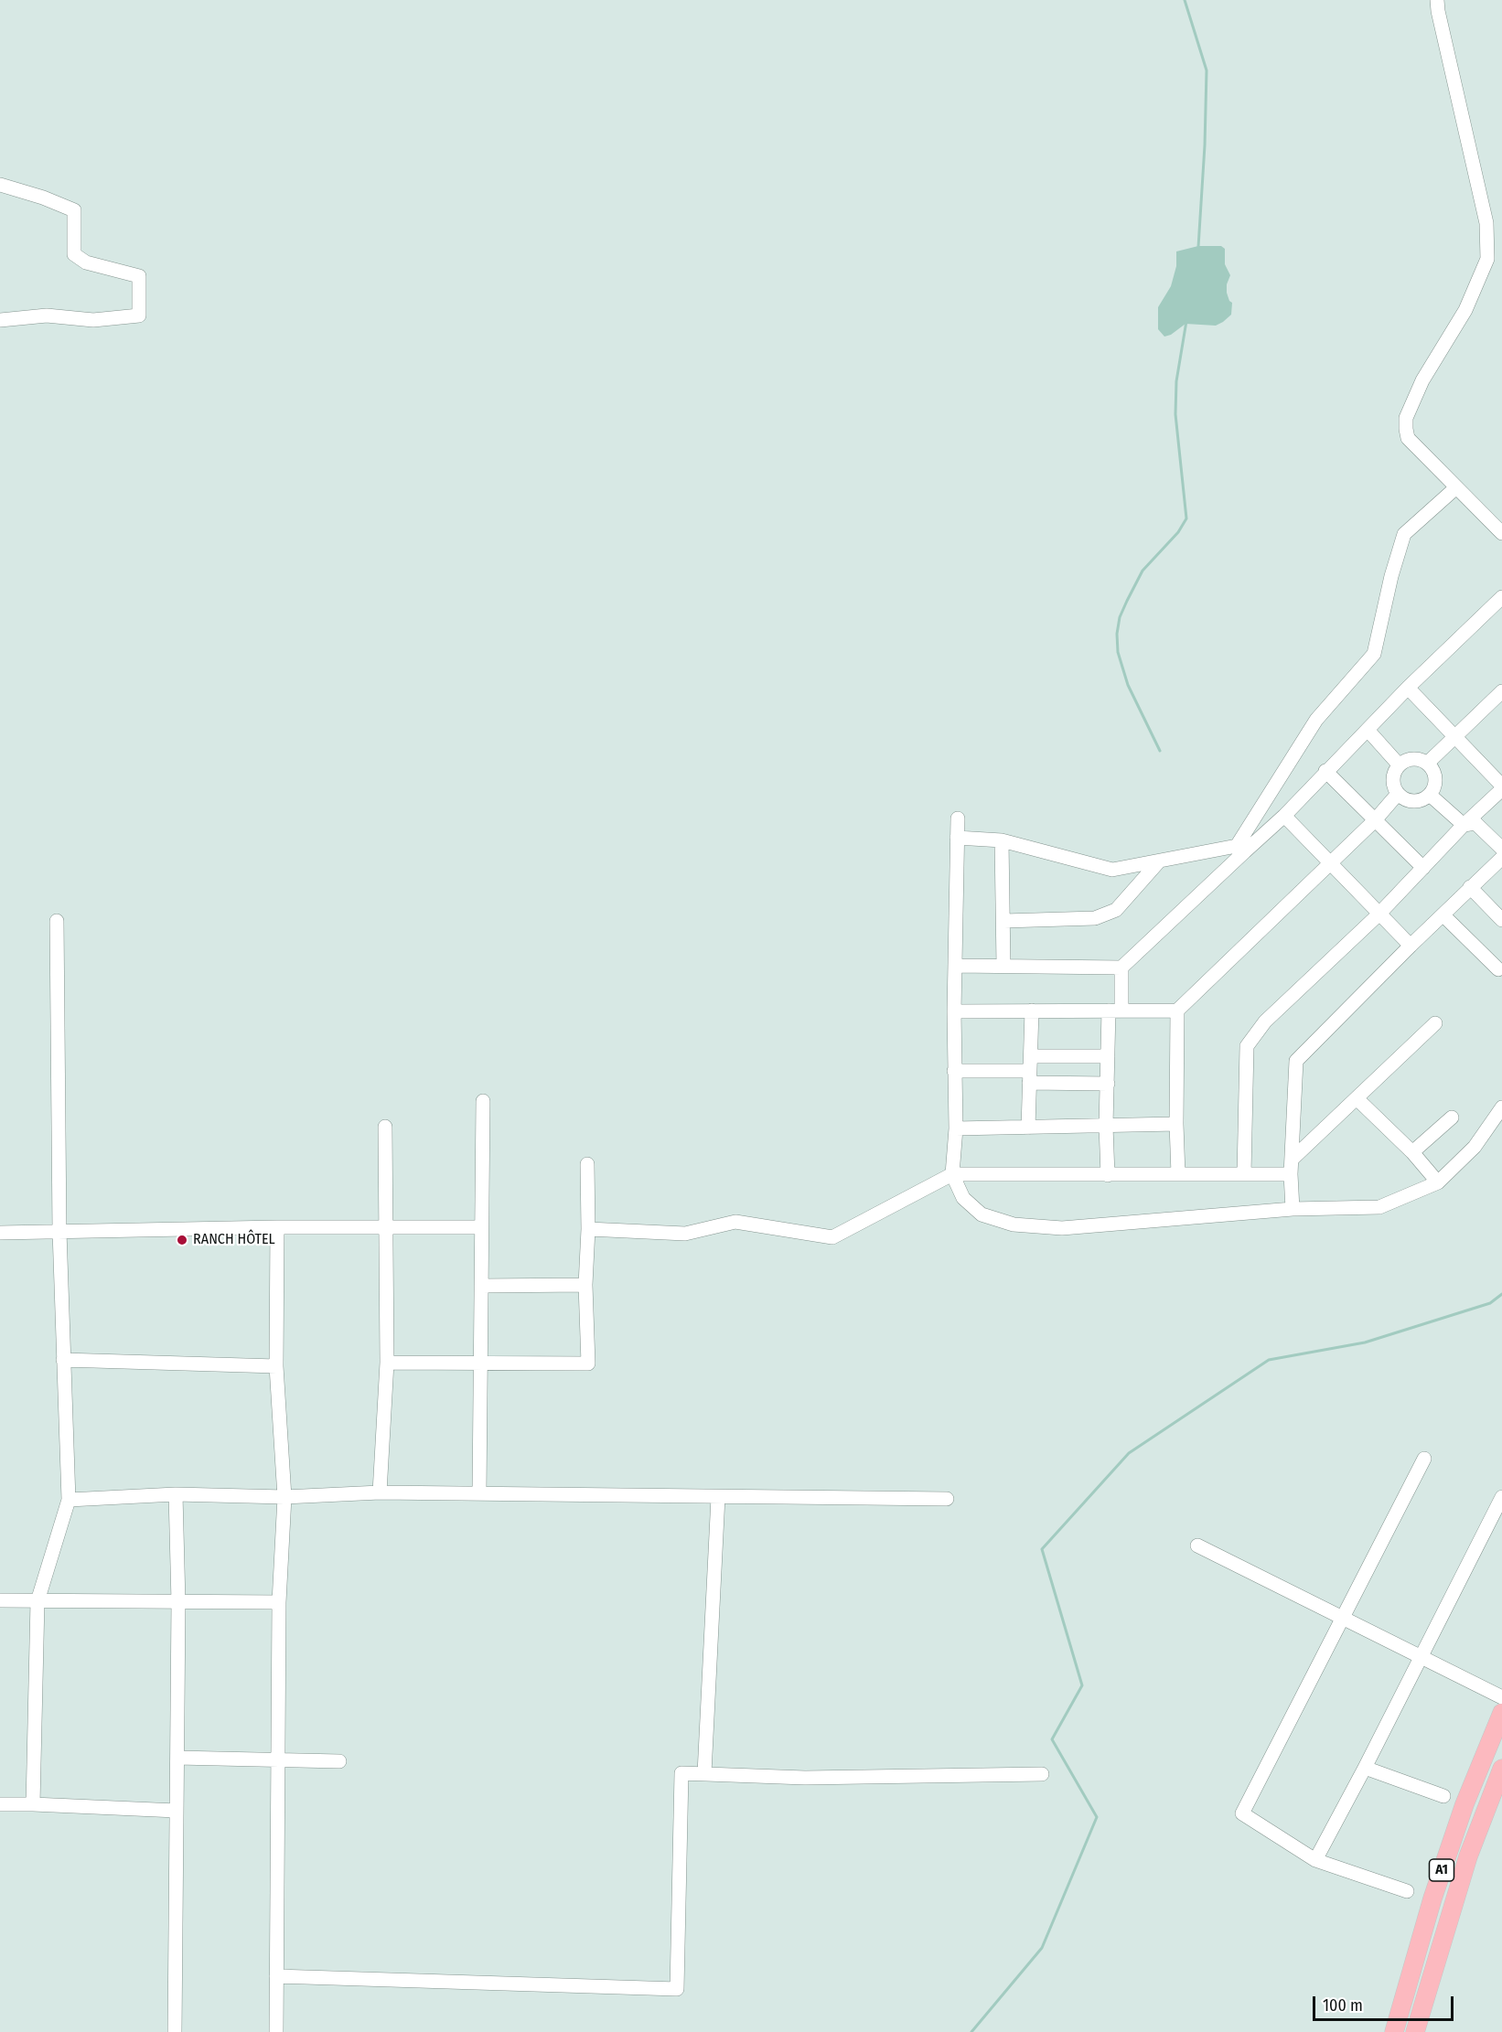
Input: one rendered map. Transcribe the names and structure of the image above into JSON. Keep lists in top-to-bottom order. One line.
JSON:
{"streets":{"main road":["A1"]},"places":["RANCH HÔTEL"],"scale_bar":"100 m"}
